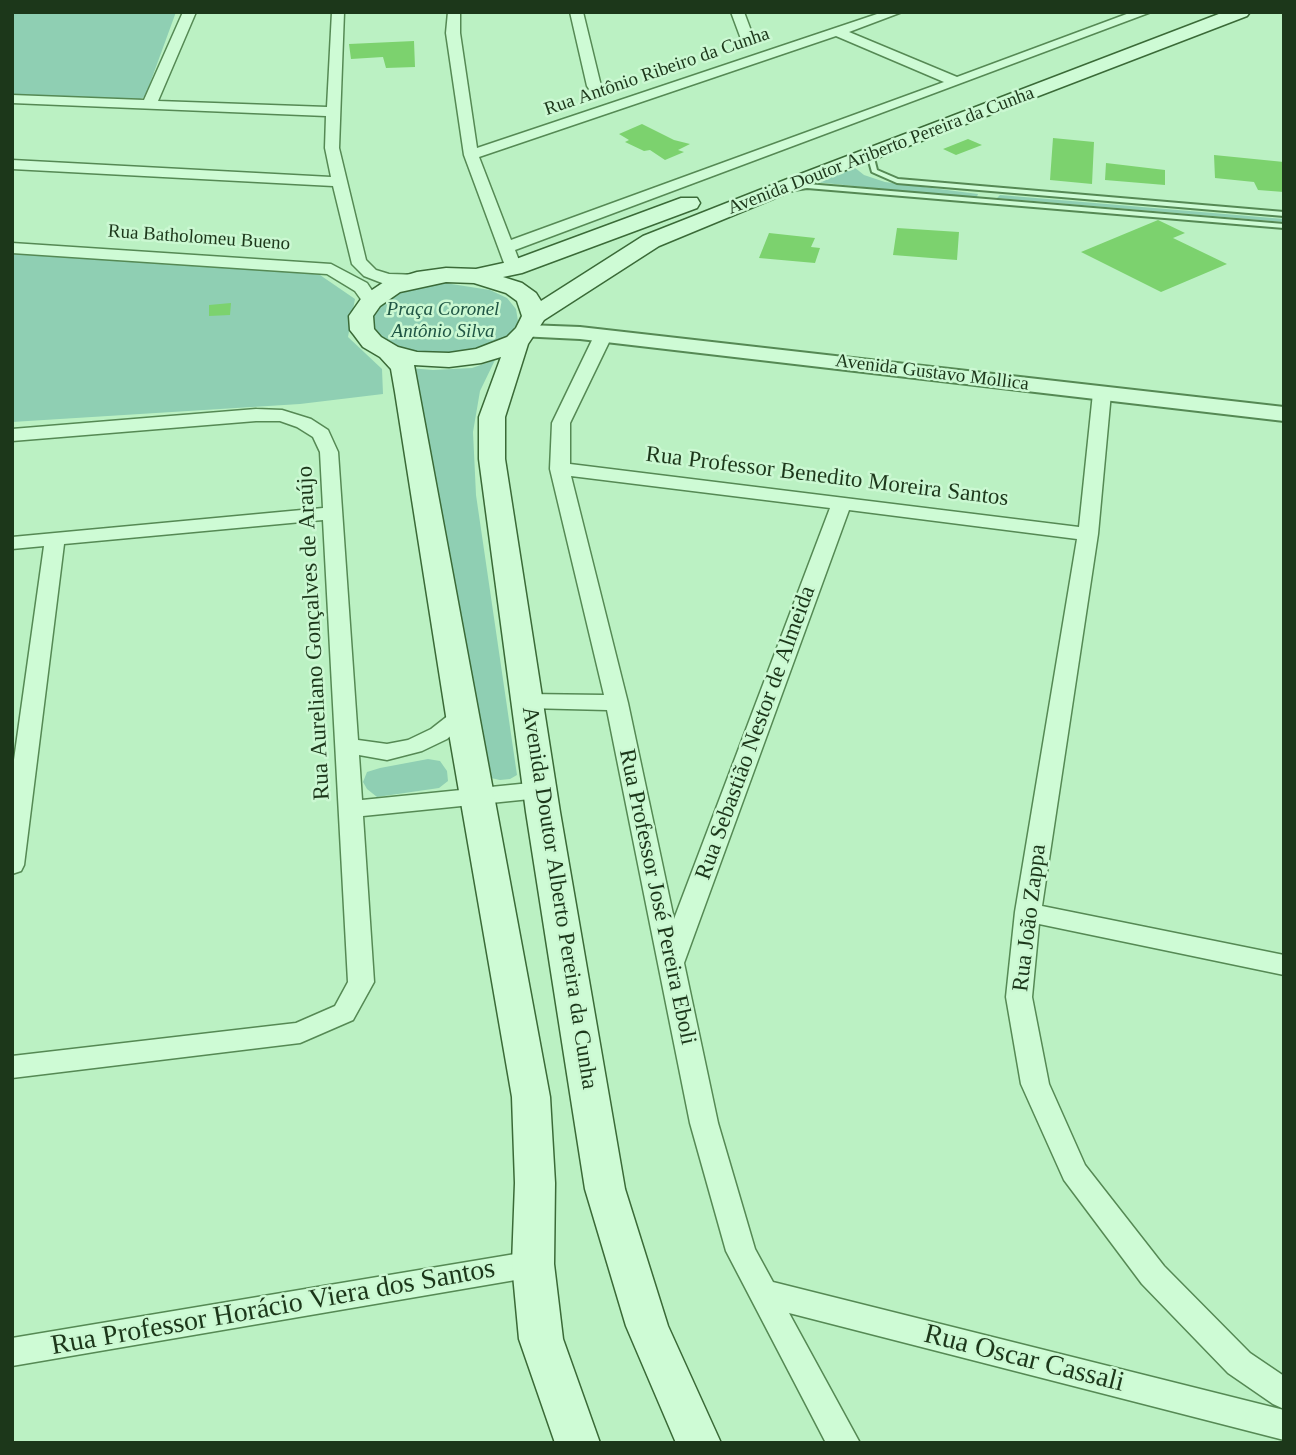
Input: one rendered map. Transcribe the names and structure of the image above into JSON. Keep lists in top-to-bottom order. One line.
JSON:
{"streets":{"main road":["Avenida Doutor Ariberto Pereira da Cunha","Avenida Doutor Alberto Pereira da Cunha"],"street":["Rua Antônio Ribeiro da Cunha","Rua Batholomeu Bueno","Avenida Gustavo Mollica","Rua Professor Benedito Moreira Santos","Rua Aureliano Gonçalves de Araújo","Rua Sebastião Nestor de Almeida","Rua Professor José Pereira Eboli","Rua João Zappa","Rua Professor Horácio Viera dos Santos","Rua Oscar Cassali"]},"crossings":[["Avenida Doutor Ariberto Pereira da Cunha","Avenida Gustavo Mollica"],["Avenida Doutor Ariberto Pereira da Cunha","Avenida Doutor Alberto Pereira da Cunha"],["Avenida Gustavo Mollica","Rua Professor José Pereira Eboli"],["Avenida Gustavo Mollica","Avenida Doutor Alberto Pereira da Cunha"],["Avenida Gustavo Mollica","Rua João Zappa"],["Rua Professor Benedito Moreira Santos","Rua Sebastião Nestor de Almeida"],["Rua Professor Benedito Moreira Santos","Rua Professor José Pereira Eboli"],["Rua Professor Benedito Moreira Santos","Rua João Zappa"],["Rua Sebastião Nestor de Almeida","Rua Professor José Pereira Eboli"],["Rua Professor José Pereira Eboli","Rua Oscar Cassali"]],"parks":["Praça Coronel Antônio Silva"]}
